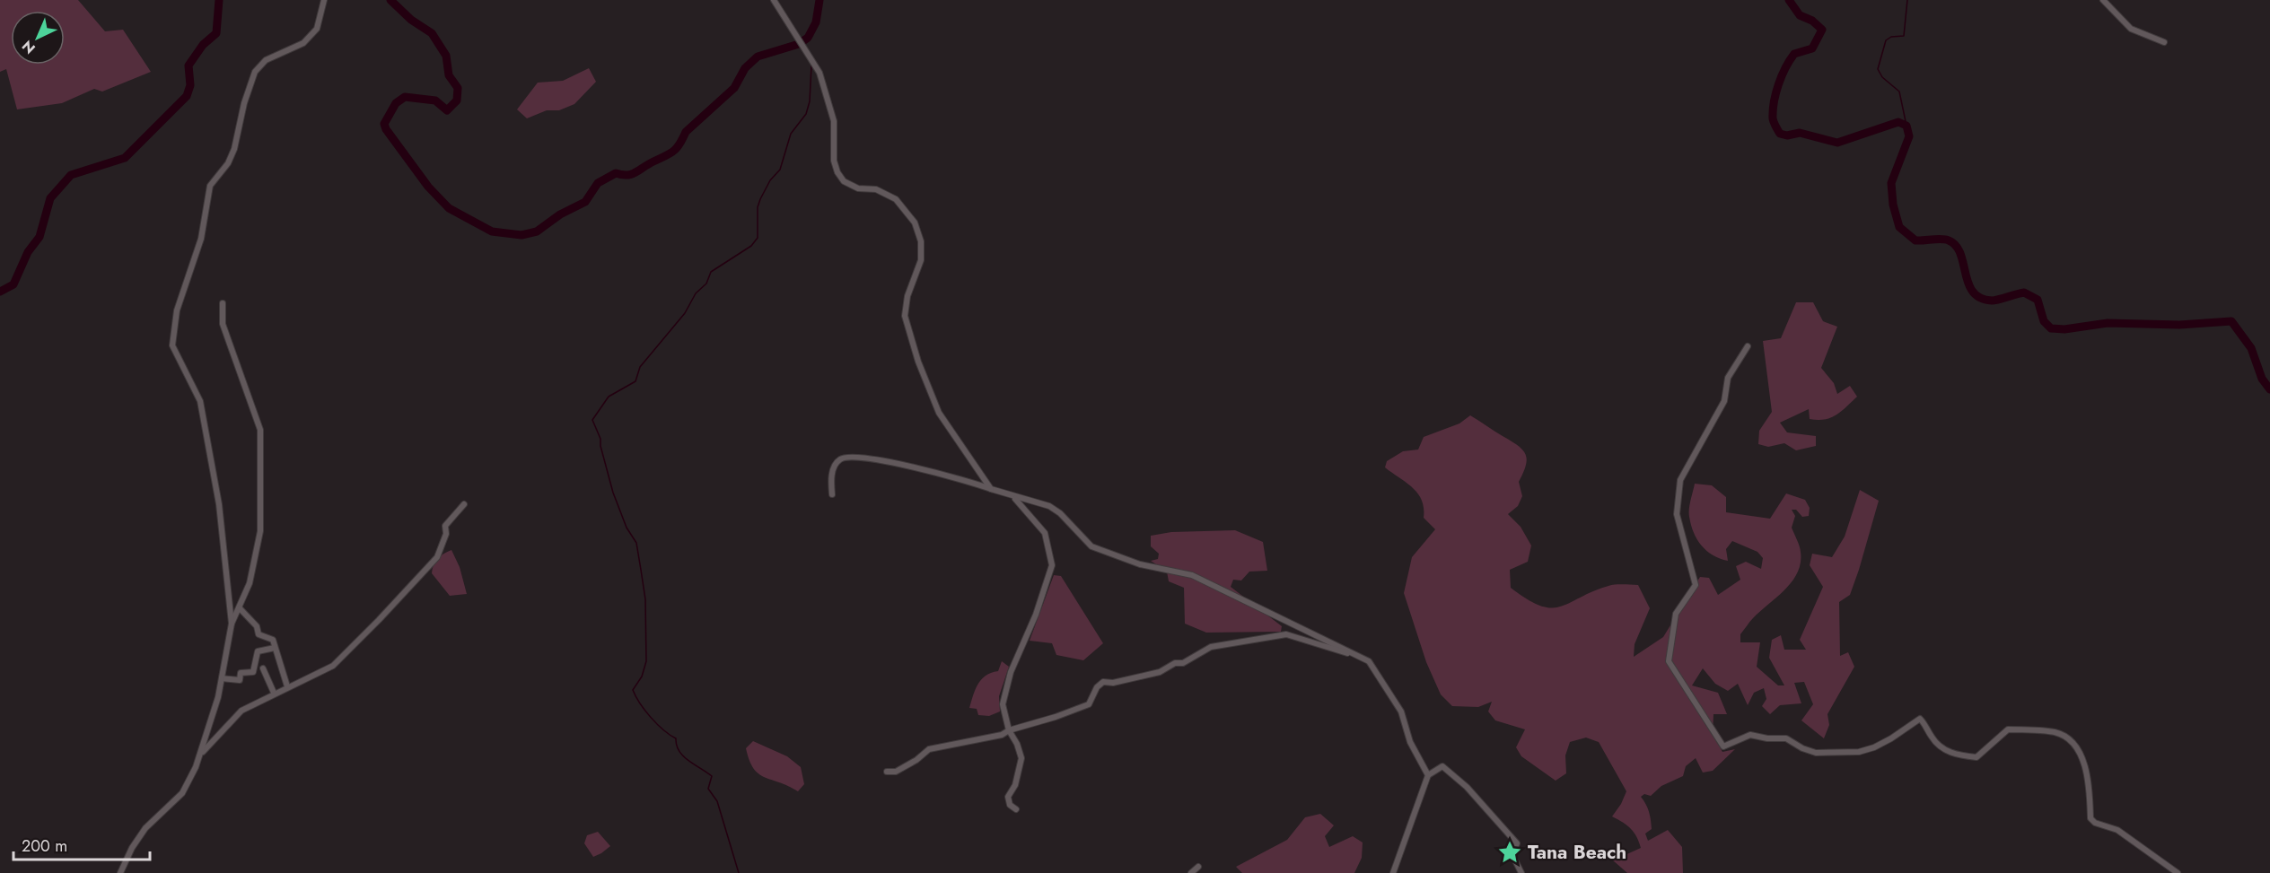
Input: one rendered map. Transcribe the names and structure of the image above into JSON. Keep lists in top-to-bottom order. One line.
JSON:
{"places":{"place":["Tana Beach"]},"scale_bar":"200 m","north":"bottom left"}
